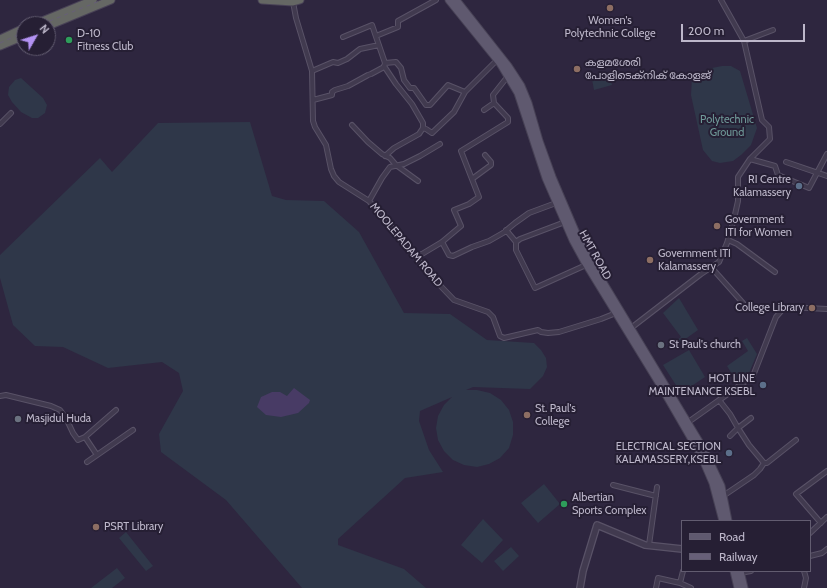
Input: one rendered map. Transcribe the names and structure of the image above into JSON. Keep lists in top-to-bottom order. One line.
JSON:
{"streets":{"main road":["HMT ROAD"],"street":["MOOLEPADAM ROAD"]},"crossings":[["MOOLEPADAM ROAD","HMT ROAD"]],"parks":["Polytechnic Ground"],"places":["Women's Polytechnic College","D-10 Fitness Club","കളമശേരി പോളിടെക്നിക് കോളജ്","RI Centre Kalamassery","Government ITI for Women","Government ITI Kalamassery","College Library","St Paul's church","HOT LINE MAINTENANCE KSEBL","St. Paul's College","Masjidul Huda","ELECTRICAL SECTION KALAMASSERY,KSEBL","Albertian Sports Complex","PSRT Library"],"legend":["Road","Railway"],"scale_bar":"200 m","north":"top right"}
